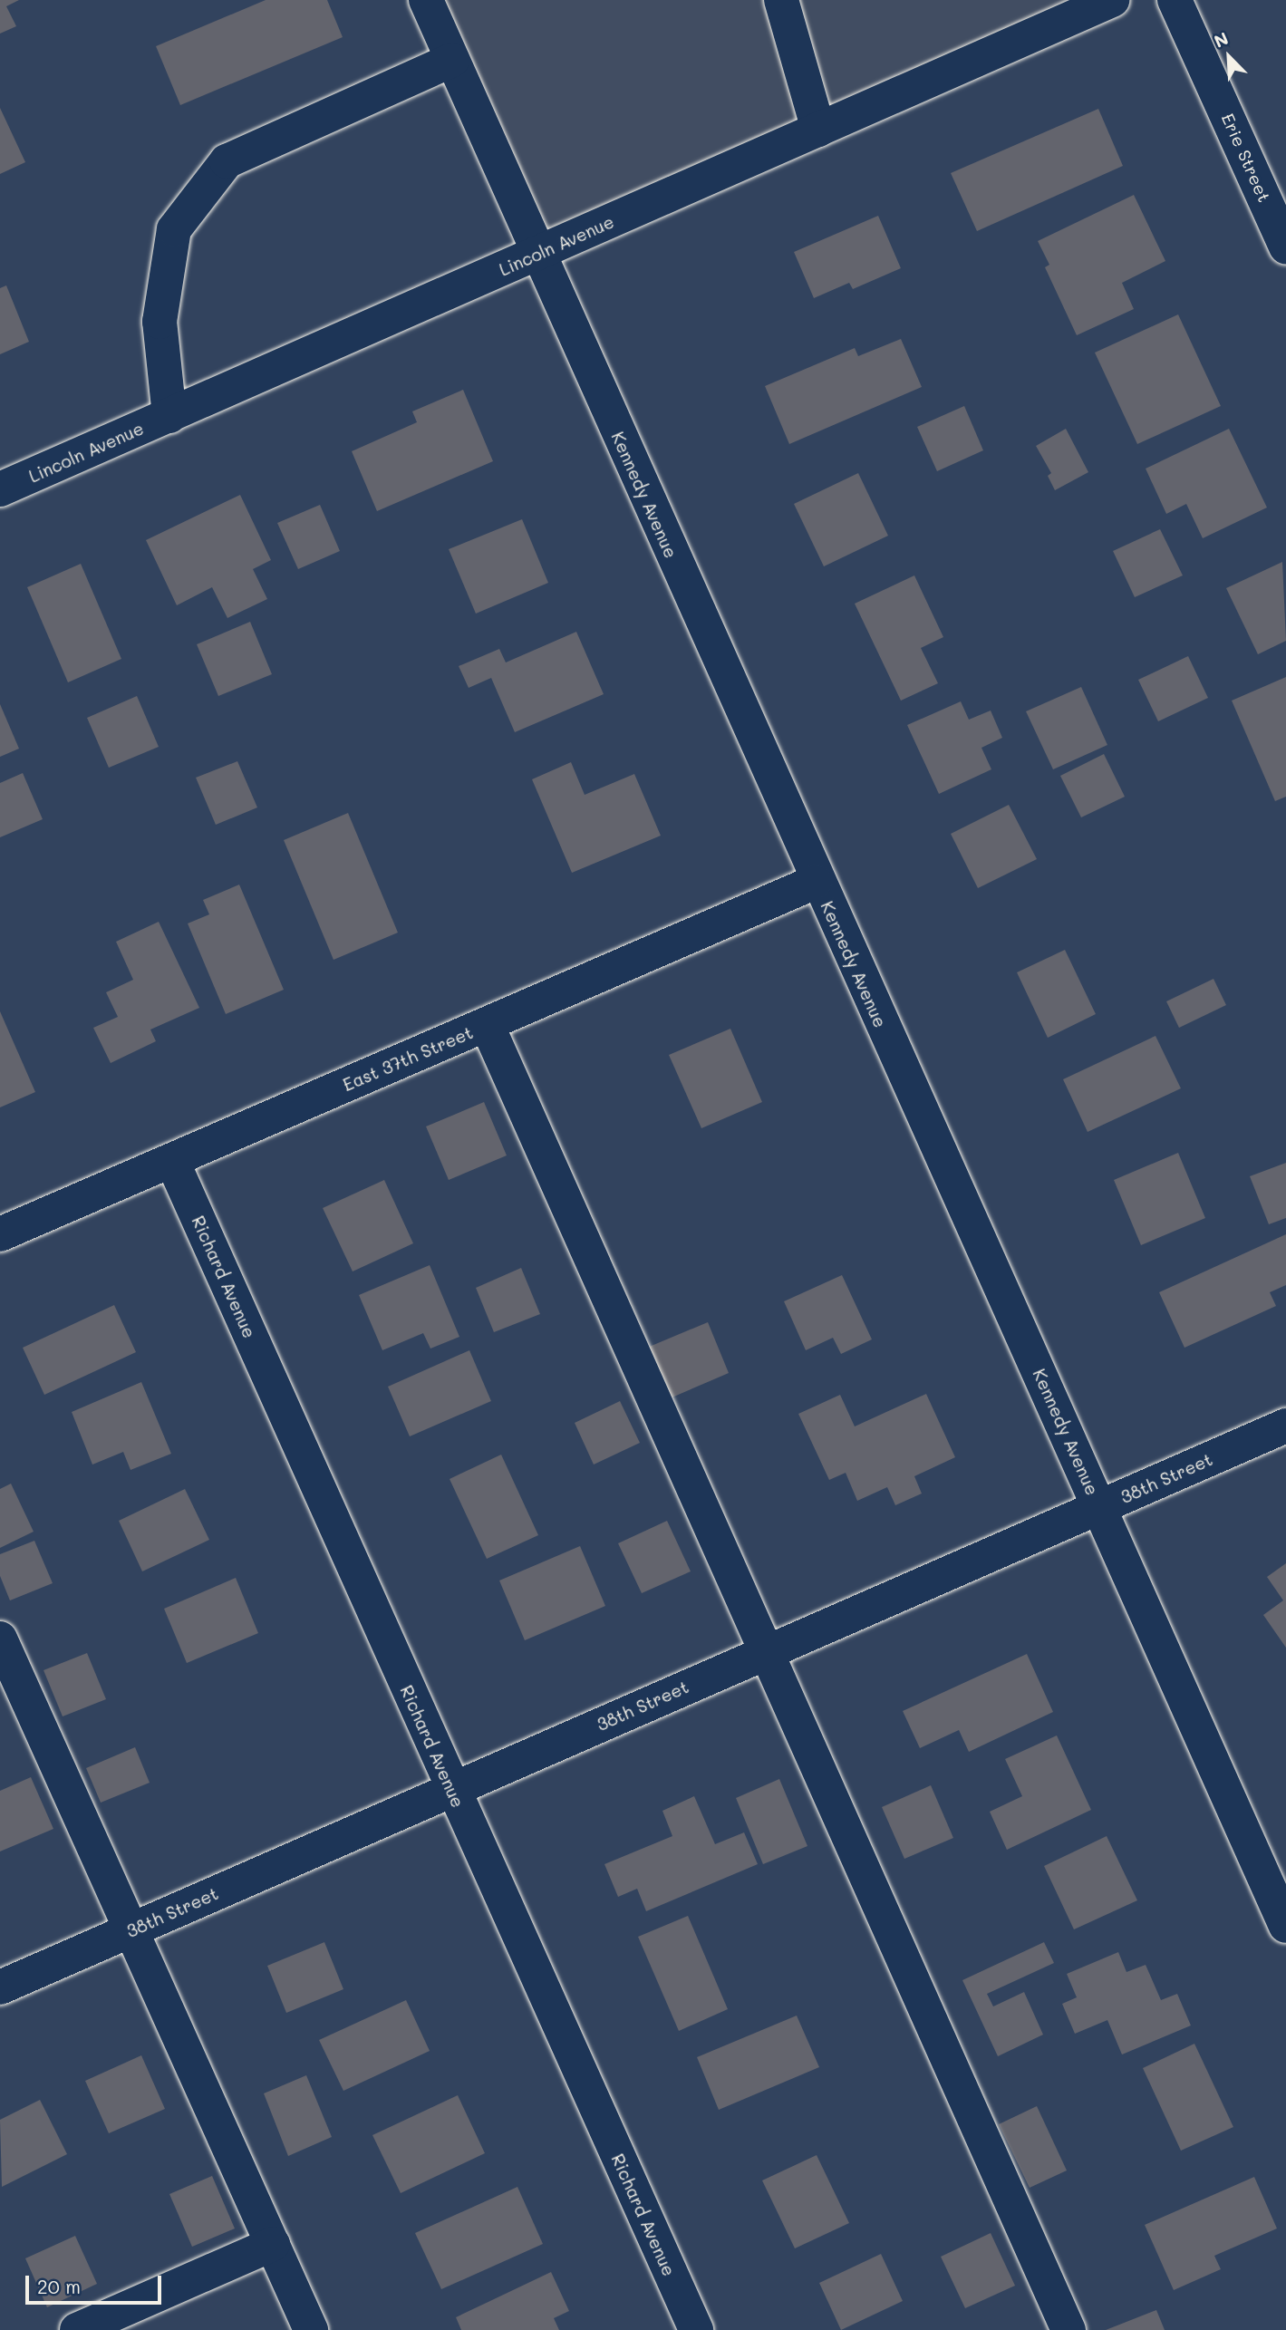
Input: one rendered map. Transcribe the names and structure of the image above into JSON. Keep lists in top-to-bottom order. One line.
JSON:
{"streets":{"street":["Erie Street","Lincoln Avenue","Kennedy Avenue","East 37th Street","Richard Avenue","38th Street"]},"crossings":[["Lincoln Avenue","Kennedy Avenue"],["Kennedy Avenue","East 37th Street"],["Kennedy Avenue","38th Street"],["East 37th Street","Richard Avenue"],["Richard Avenue","38th Street"]],"scale_bar":"20 m","north":"top left"}
